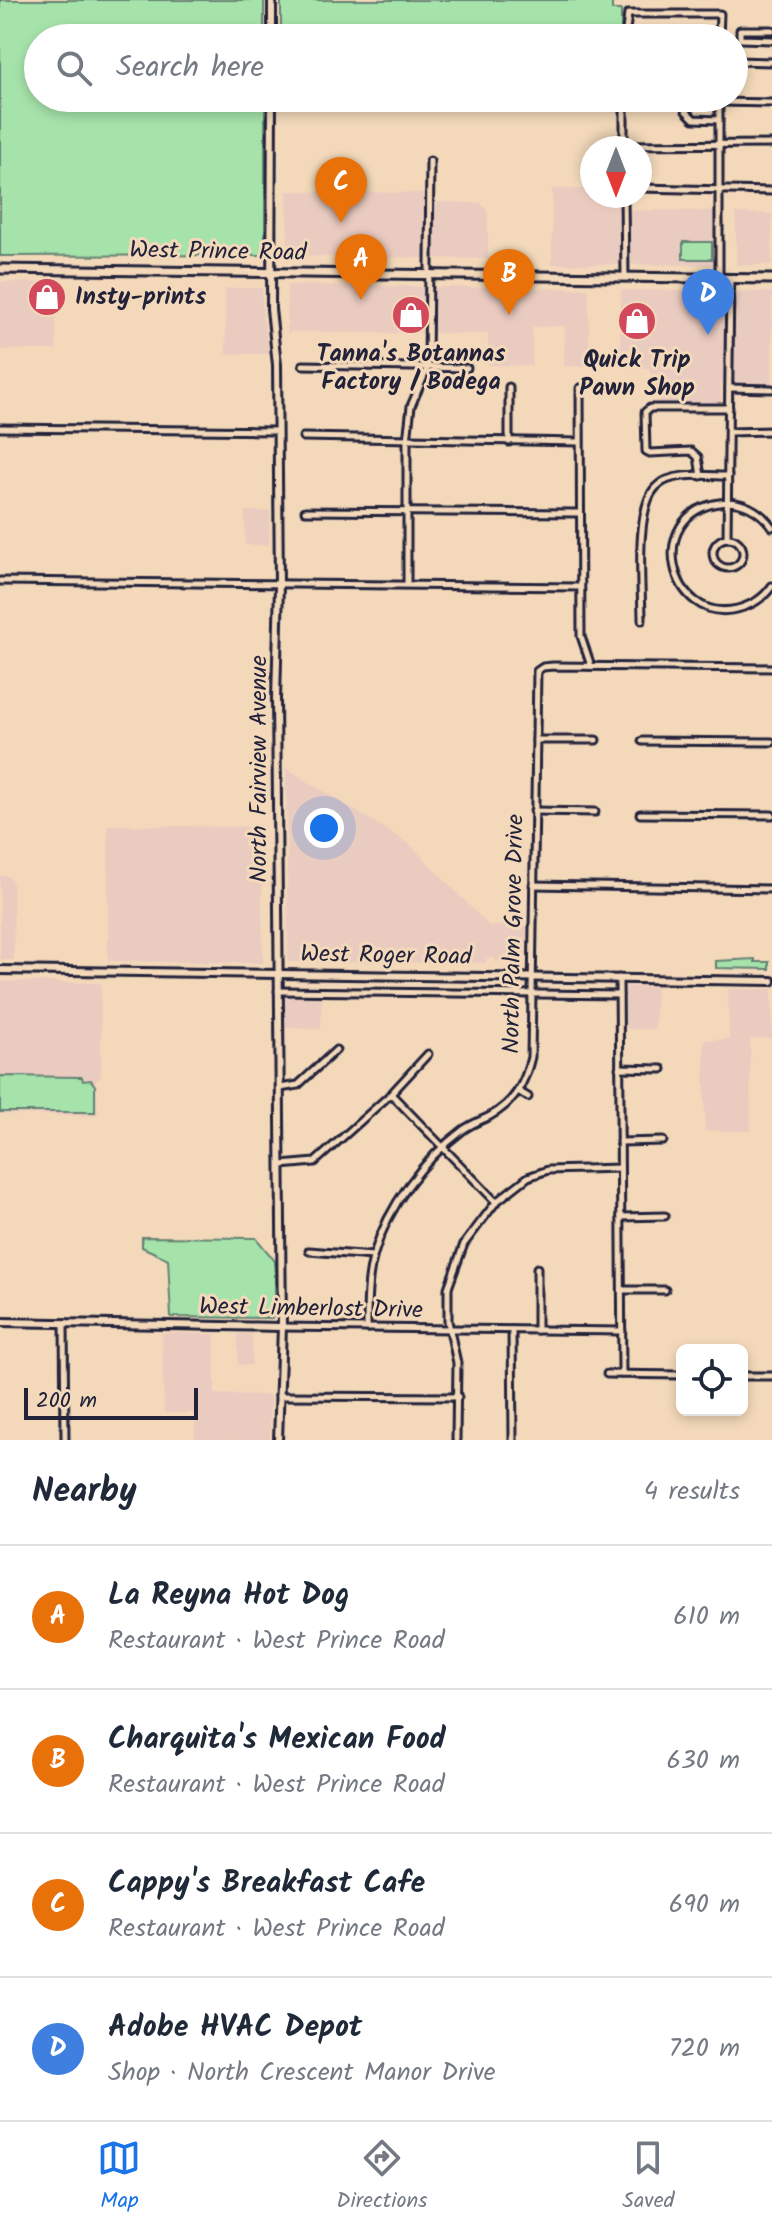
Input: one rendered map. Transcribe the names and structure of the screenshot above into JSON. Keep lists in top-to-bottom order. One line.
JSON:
{"streets":{"main road":["West Prince Road"],"street":["North Fairview Avenue","North Palm Grove Drive","West Roger Road","West Limberlost Drive"]},"crossings":[["West Prince Road","North Fairview Avenue"],["North Fairview Avenue","West Roger Road"],["North Fairview Avenue","West Limberlost Drive"],["North Palm Grove Drive","West Roger Road"]],"places":{"shop":["Insty-prints","Tanna's Botannas Factory / Bodega","Quick Trip Pawn Shop"]},"scale_bar":"200 m","north":"bottom","page":{"search":"Search here","pins":["C","A","B","D"],"scale":"200 m","heading":["Nearby","4 results"],"list":[{"mark":"A","name":"La Reyna Hot Dog","note":"Restaurant · West Prince Road","value":"610 m"},{"mark":"B","name":"Charquita's Mexican Food","note":"Restaurant · West Prince Road","value":"630 m"},{"mark":"C","name":"Cappy's Breakfast Cafe","note":"Restaurant · West Prince Road","value":"690 m"},{"mark":"D","name":"Adobe HVAC Depot","note":"Shop · North Crescent Manor Drive","value":"720 m"}],"nav":["Map","Directions","Saved"]}}
